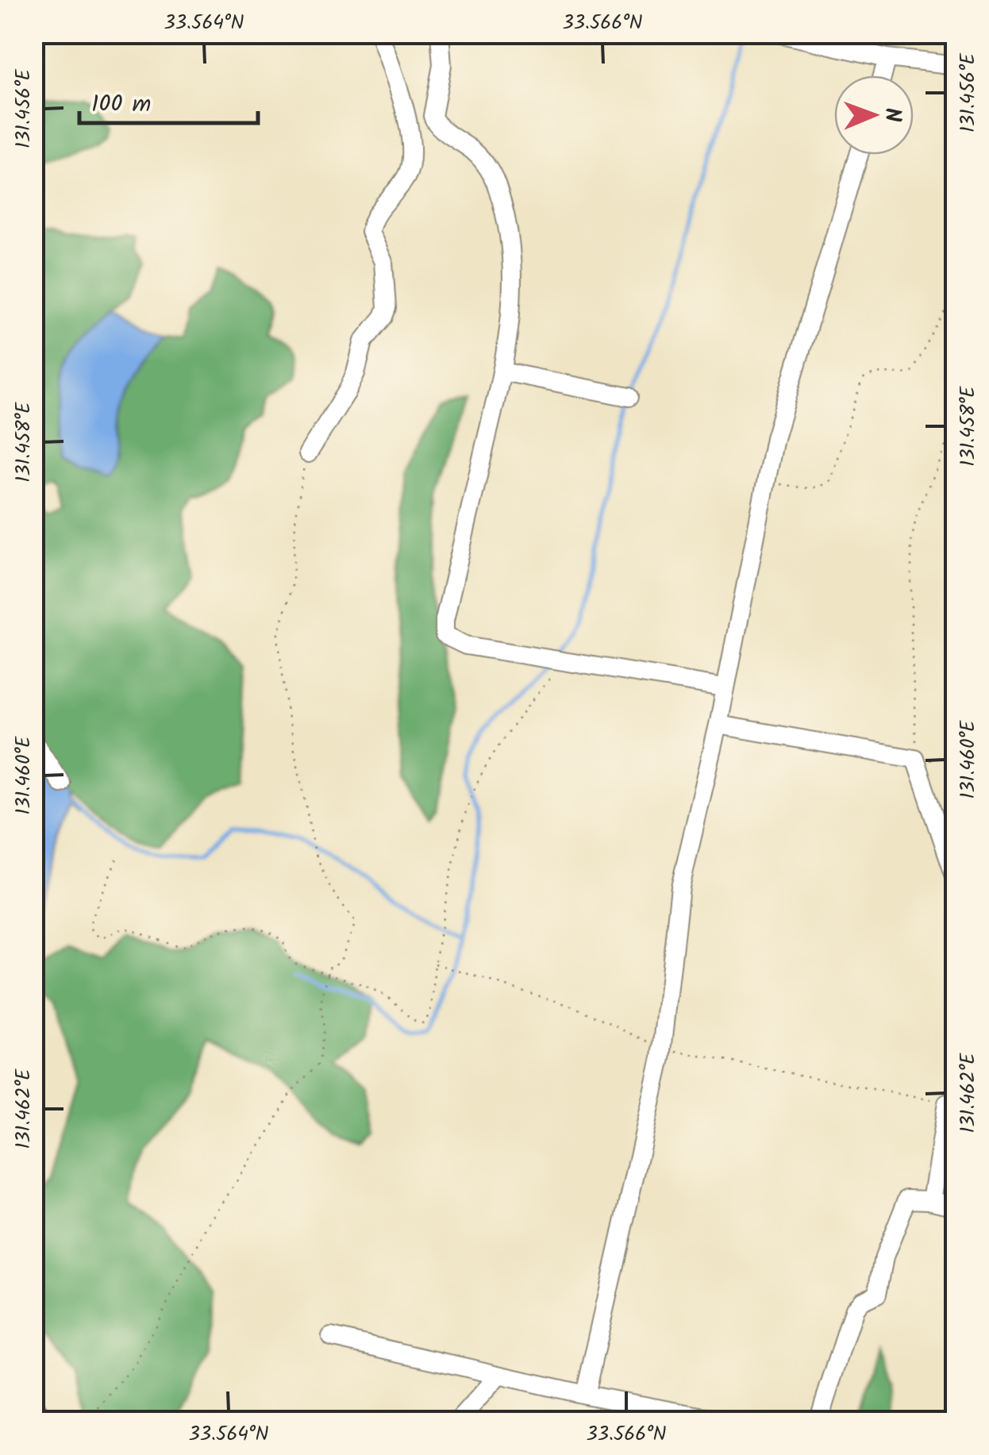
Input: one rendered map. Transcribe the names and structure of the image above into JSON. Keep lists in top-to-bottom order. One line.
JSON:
{"scale_bar":"100 m","north":"right","coordinates":["33.564°N","33.566°N","131.456°E","131.458°E","131.460°E","131.462°E"]}
